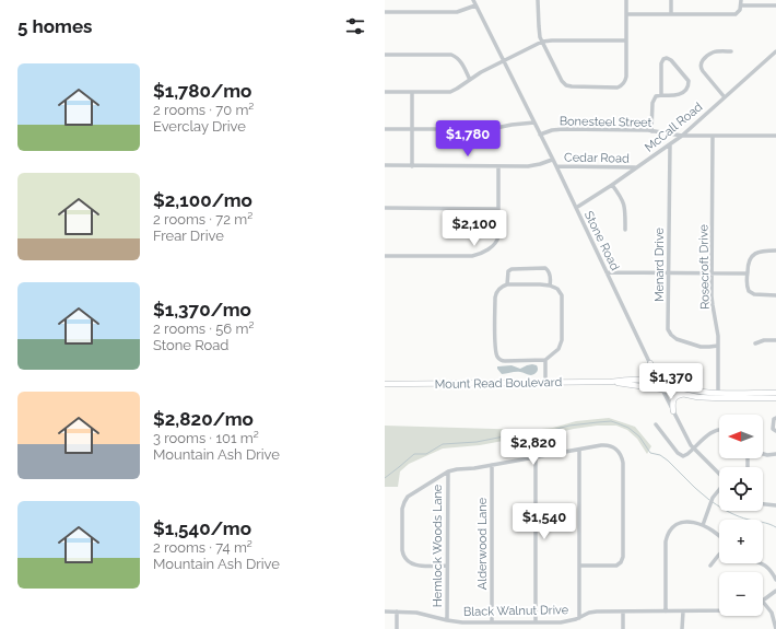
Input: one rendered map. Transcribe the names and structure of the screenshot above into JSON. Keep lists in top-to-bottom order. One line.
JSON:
{"streets":{"main road":["Mount Read Boulevard"],"street":["Bonesteel Street","McCall Road","Cedar Road","Stone Road","Menard Drive","Rosecroft Drive","Alderwood Lane","Hemlock Woods Lane","Black Walnut Drive"]},"crossings":[["Bonesteel Street","McCall Road"],["Bonesteel Street","Stone Road"],["Bonesteel Street","Rosecroft Drive"],["McCall Road","Cedar Road"],["McCall Road","Stone Road"],["McCall Road","Menard Drive"],["Cedar Road","Stone Road"],["Stone Road","Mount Read Boulevard"],["Menard Drive","Rosecroft Drive"],["Rosecroft Drive","Mount Read Boulevard"],["Alderwood Lane","Black Walnut Drive"],["Hemlock Woods Lane","Black Walnut Drive"]],"north":"left","page":{"heading":"5 homes","list":[{"name":"$1,780/mo","note":"2 rooms · 70 m² · Everclay Drive"},{"name":"$2,100/mo","note":"2 rooms · 72 m² · Frear Drive"},{"name":"$1,370/mo","note":"2 rooms · 56 m² · Stone Road"},{"name":"$2,820/mo","note":"3 rooms · 101 m² · Mountain Ash Drive"},{"name":"$1,540/mo","note":"2 rooms · 74 m² · Mountain Ash Drive"}],"price":["$1,780","$2,100","$1,370","$2,820","$1,540"],"map_buttons":["+","−"]}}
